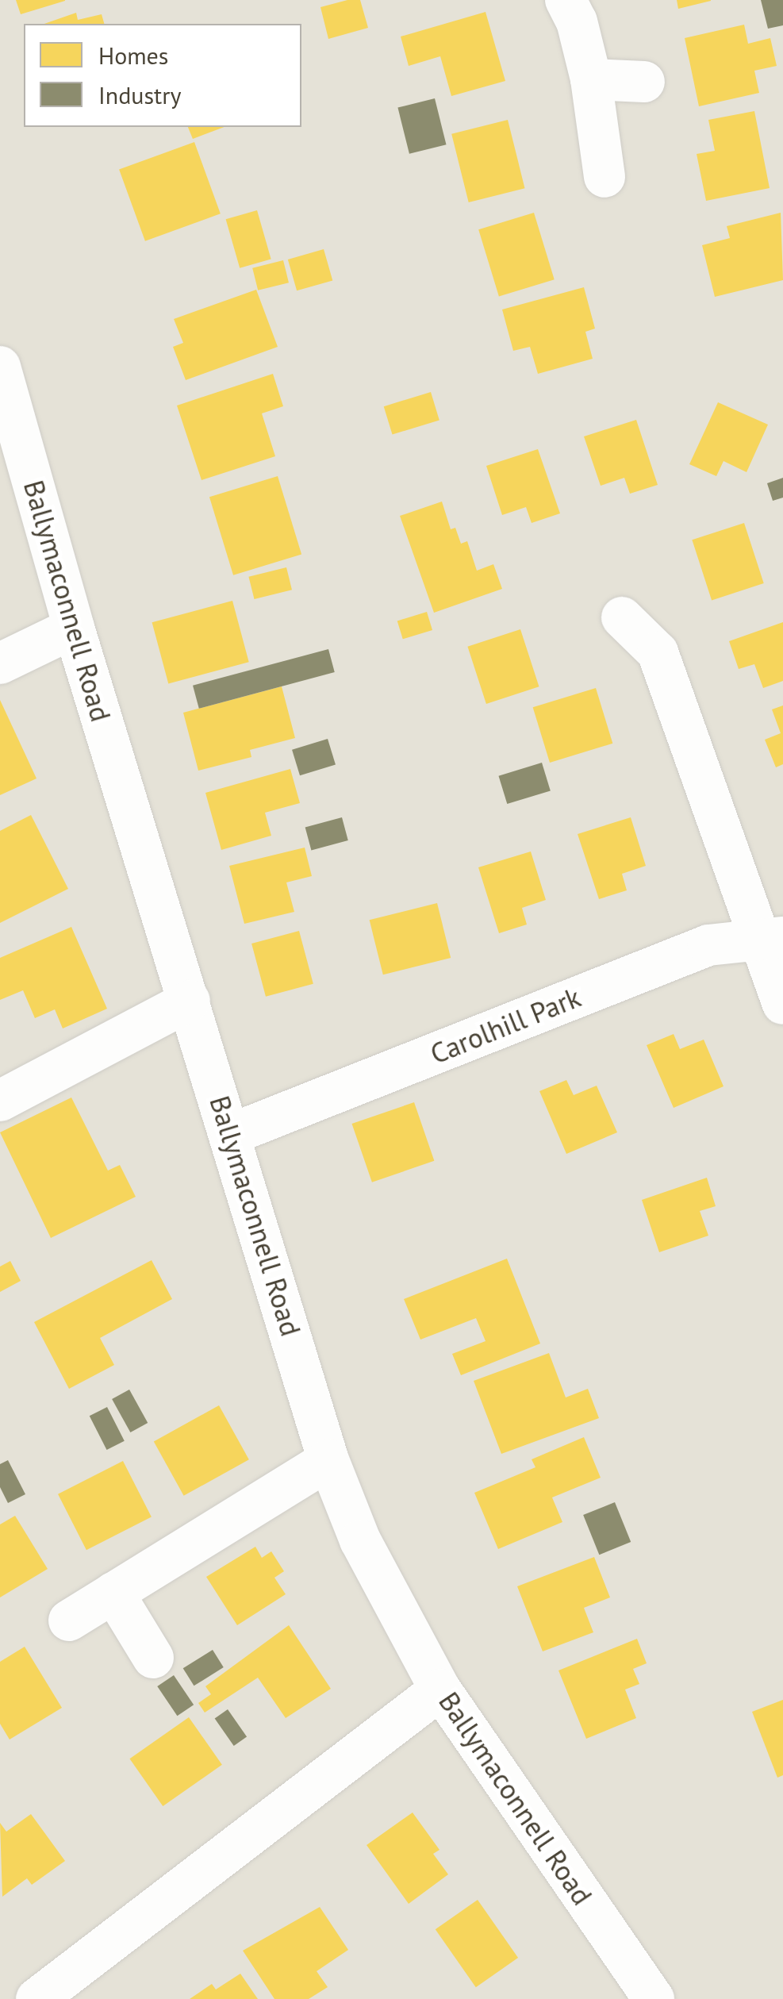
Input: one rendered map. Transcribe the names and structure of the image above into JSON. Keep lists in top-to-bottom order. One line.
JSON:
{"streets":{"street":["Ballymaconnell Road","Carolhill Park"]},"crossings":[["Ballymaconnell Road","Carolhill Park"]],"legend":["Homes","Industry"]}
